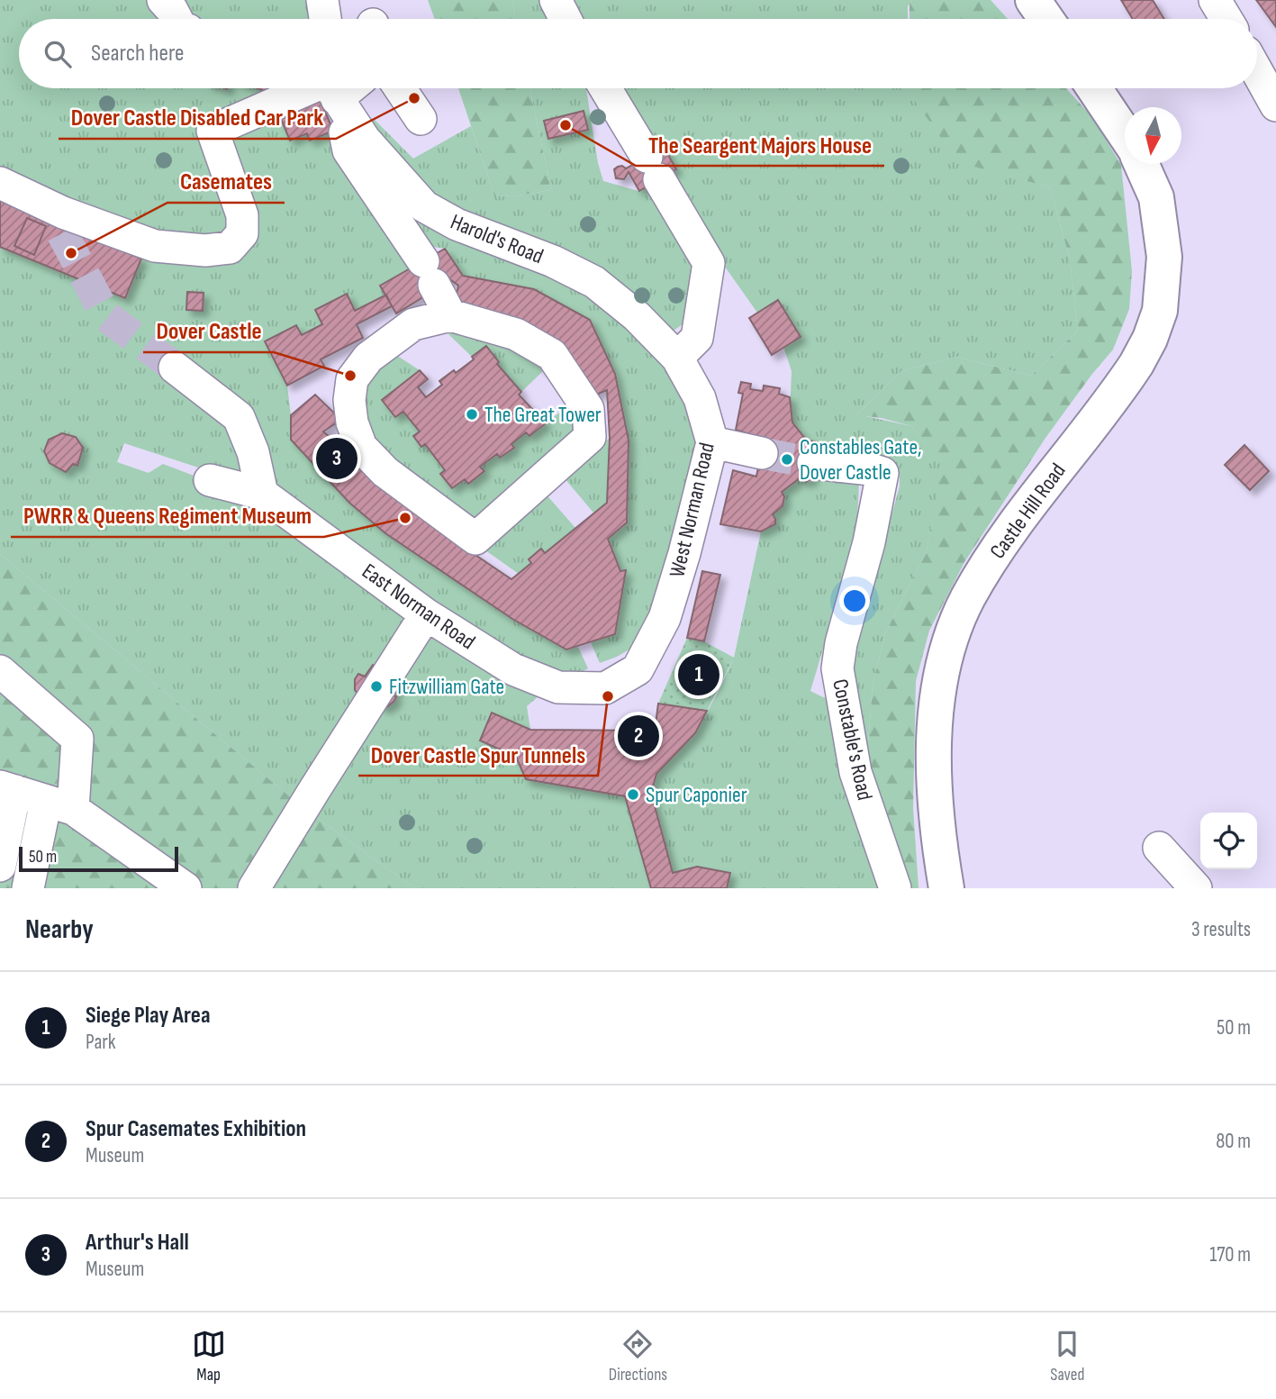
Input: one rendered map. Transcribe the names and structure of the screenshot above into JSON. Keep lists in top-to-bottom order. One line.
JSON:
{"streets":{"main road":["Castle Hill Road"],"street":["Harold's Road","West Norman Road","East Norman Road","Constable's Road"]},"crossings":[["Harold's Road","West Norman Road"],["West Norman Road","East Norman Road"]],"places":["Dover Castle Disabled Car Park","The Seargent Majors House","Casemates","Dover Castle","The Great Tower","Constables Gate, Dover Castle","PWRR & Queens Regiment Museum","Fitzwilliam Gate","Dover Castle Spur Tunnels","Spur Caponier"],"scale_bar":"50 m","north":"bottom","page":{"search":"Search here","pins":["3","1","2"],"scale":"50 m","heading":["Nearby","3 results"],"list":[{"mark":"1","name":"Siege Play Area","note":"Park","value":"50 m"},{"mark":"2","name":"Spur Casemates Exhibition","note":"Museum","value":"80 m"},{"mark":"3","name":"Arthur's Hall","note":"Museum","value":"170 m"}],"nav":["Map","Directions","Saved"]}}
